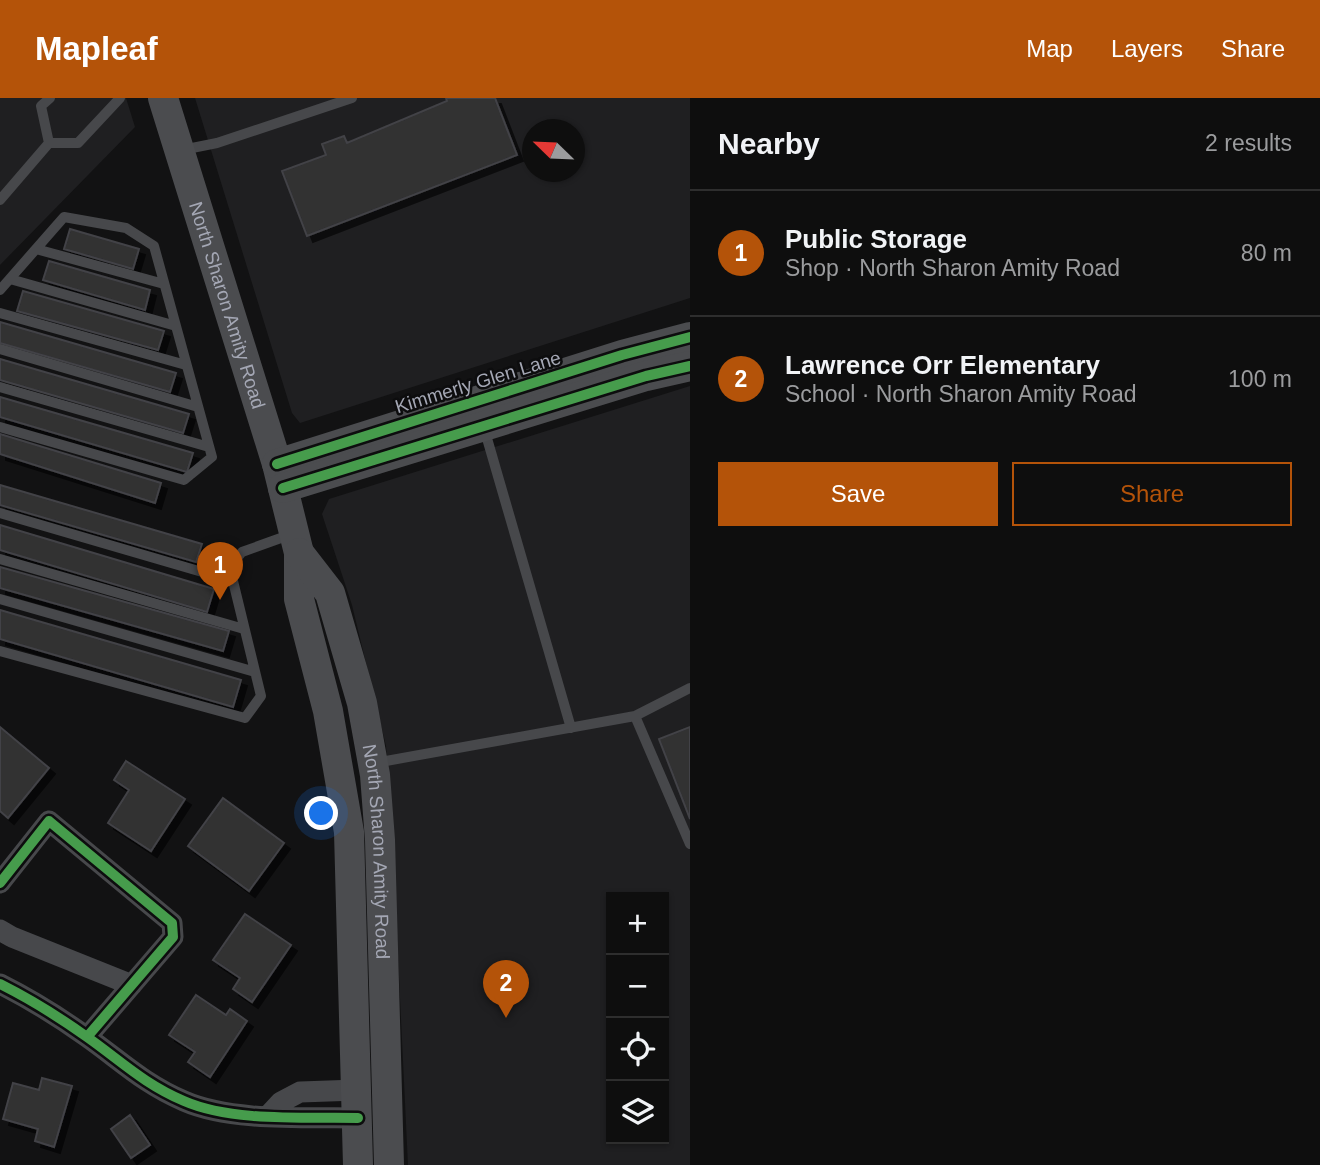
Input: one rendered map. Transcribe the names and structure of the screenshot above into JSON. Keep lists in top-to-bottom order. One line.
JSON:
{"streets":{"main road":["North Sharon Amity Road","Kimmerly Glen Lane"]},"crossings":[["North Sharon Amity Road","Kimmerly Glen Lane"]],"north":"top left","page":{"header":"Mapleaf","nav":["Map","Layers","Share"],"heading":["Nearby","2 results"],"list":[{"mark":"1","name":"Public Storage","note":"Shop · North Sharon Amity Road","value":"80 m"},{"mark":"2","name":"Lawrence Orr Elementary","note":"School · North Sharon Amity Road","value":"100 m"}],"buttons":["Save","Share"],"pins":["1","2"],"map_buttons":["+","−"]}}
